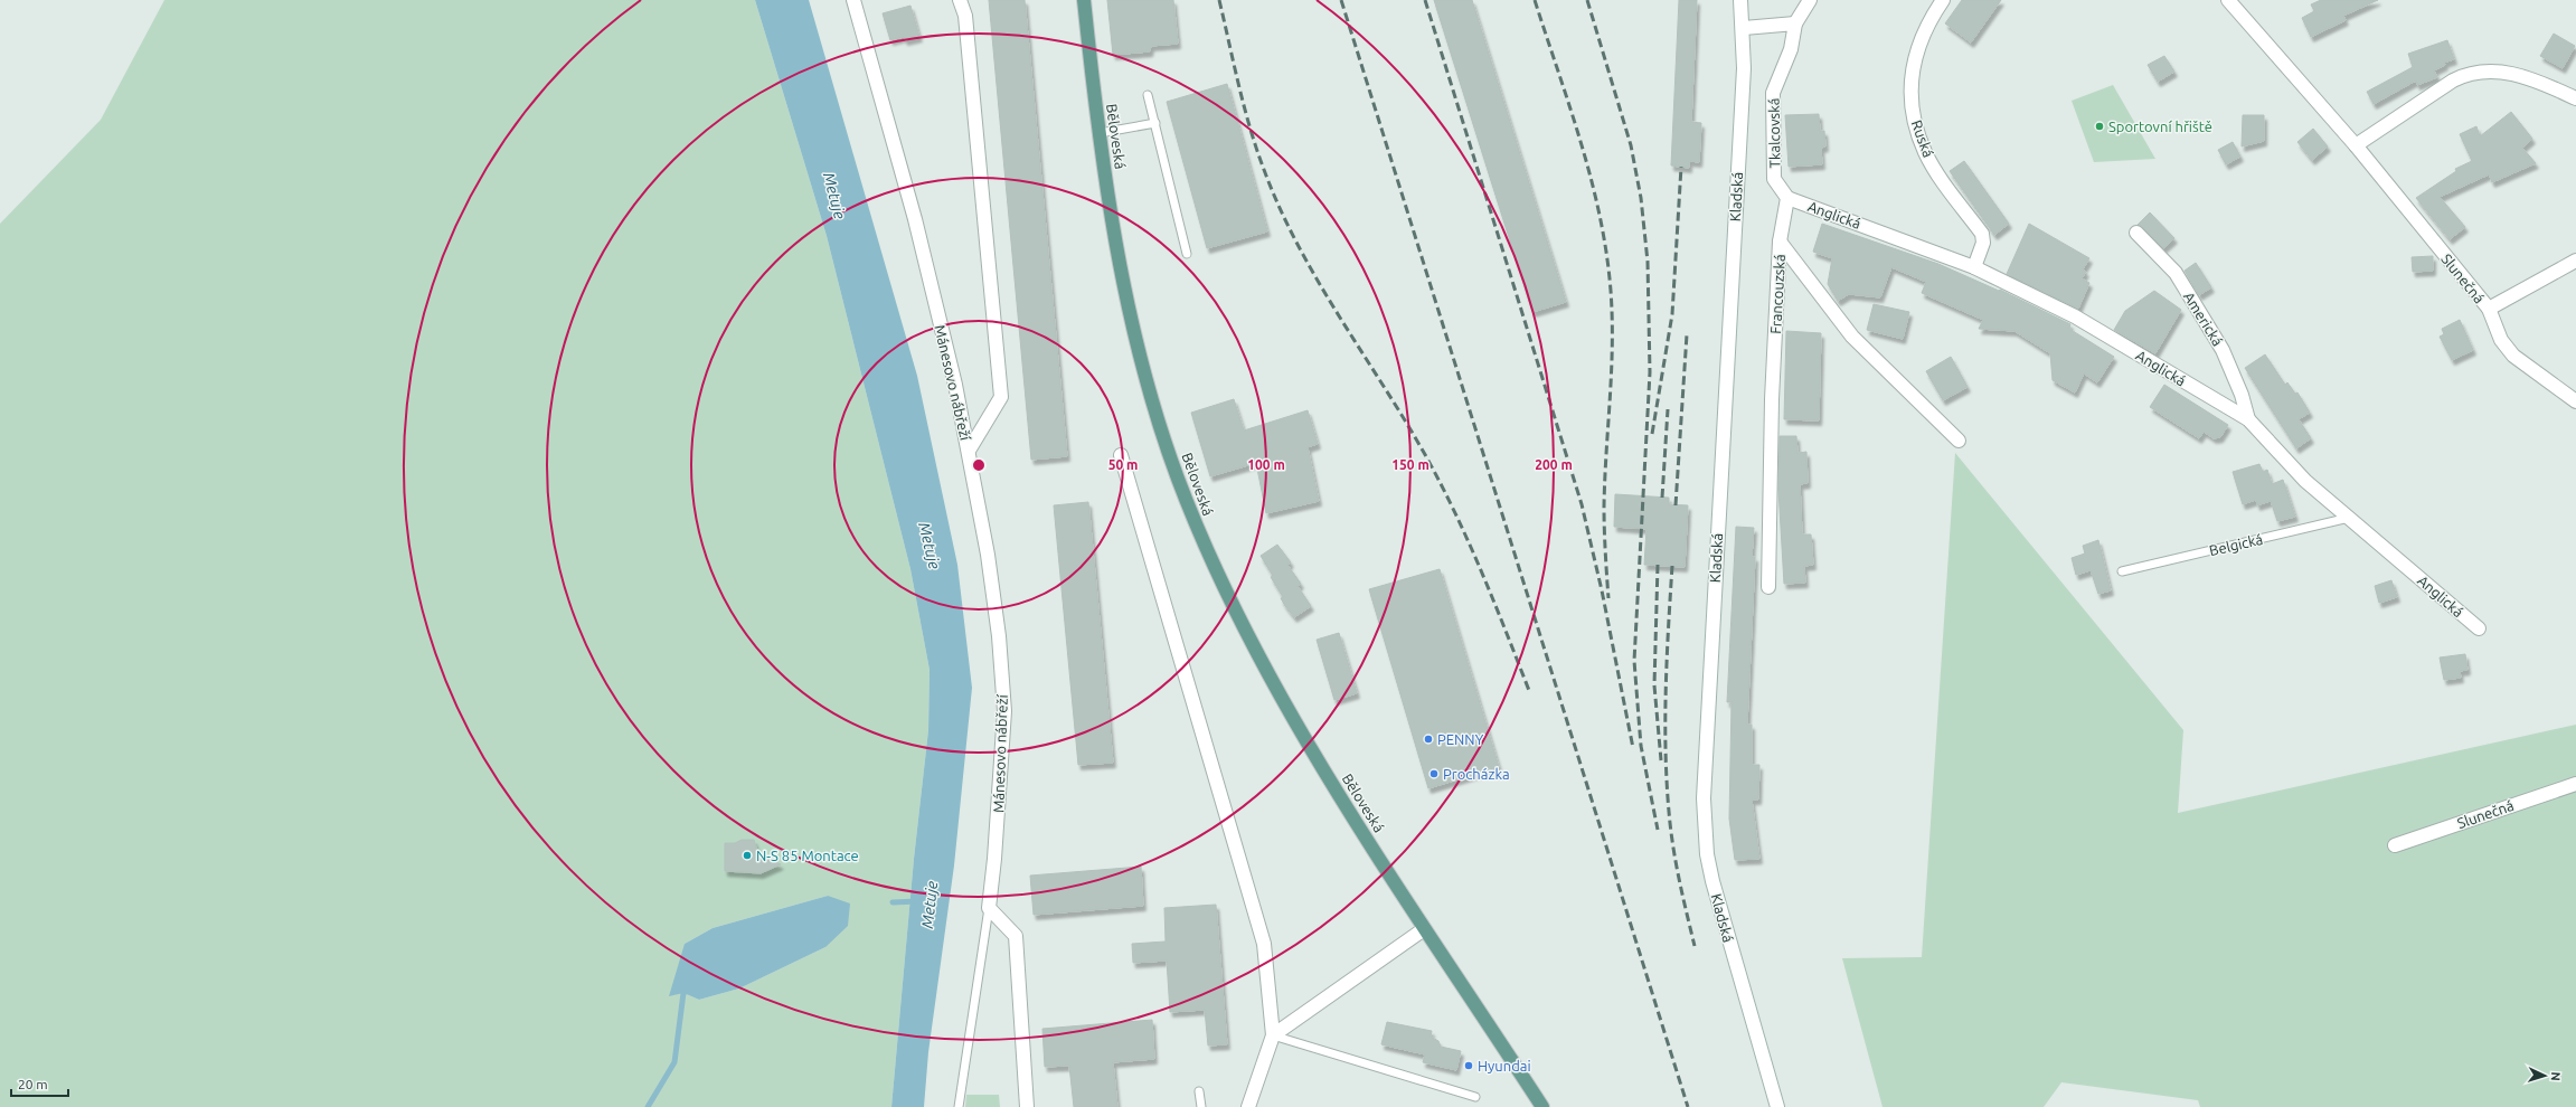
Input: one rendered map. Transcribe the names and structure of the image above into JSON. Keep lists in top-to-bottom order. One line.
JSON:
{"streets":{"main road":["Běloveská"],"street":["Tkalcovská","Ruská","Kladská","Anglická","Slunečná","Francouzská","Americká","Mánesovo nábřeží"],"lane":["Belgická"]},"crossings":[["Tkalcovská","Anglická"],["Ruská","Anglická"],["Anglická","Americká"],["Anglická","Belgická"]],"water":["Metuje"],"places":["Sportovní hřiště","PENNY","Procházka","N-S 85 Montace","Hyundai"],"scale_bar":"20 m","north":"right","rings":["50 m","100 m","150 m","200 m"]}
